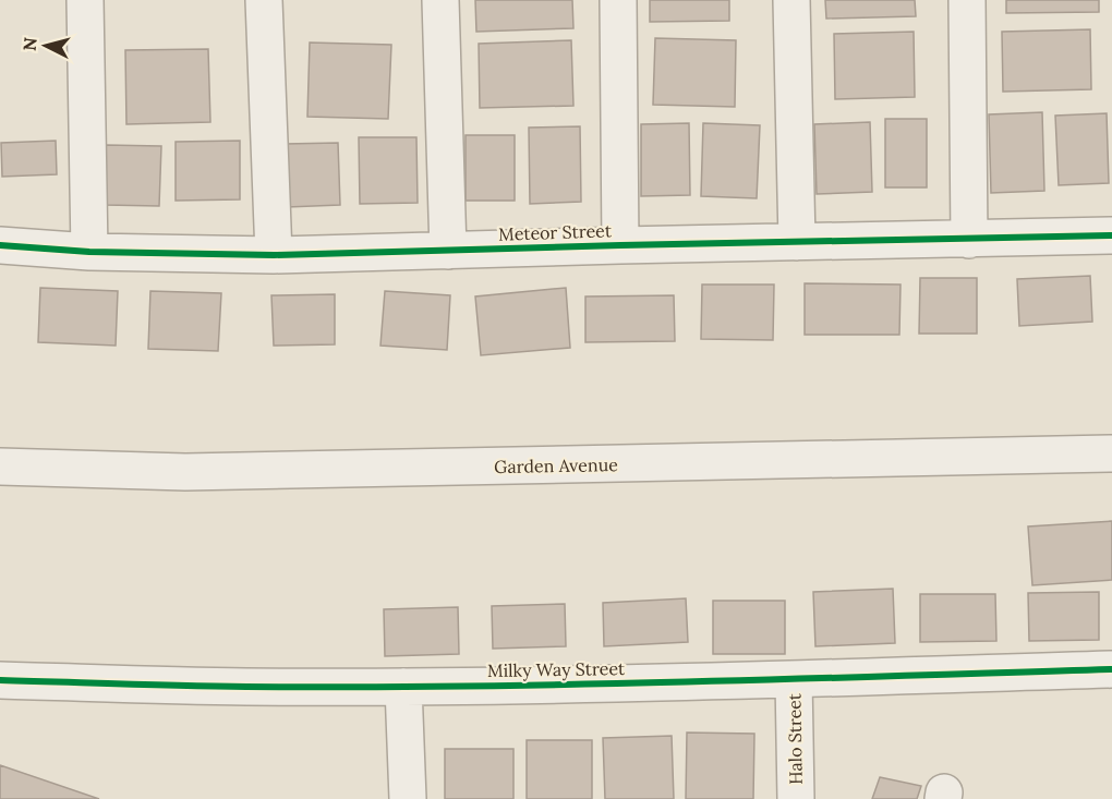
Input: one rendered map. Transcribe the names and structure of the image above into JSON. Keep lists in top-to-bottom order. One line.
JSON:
{"streets":{"street":["Meteor Street","Garden Avenue","Milky Way Street","Halo Street"]},"crossings":[["Milky Way Street","Halo Street"]],"north":"left"}
